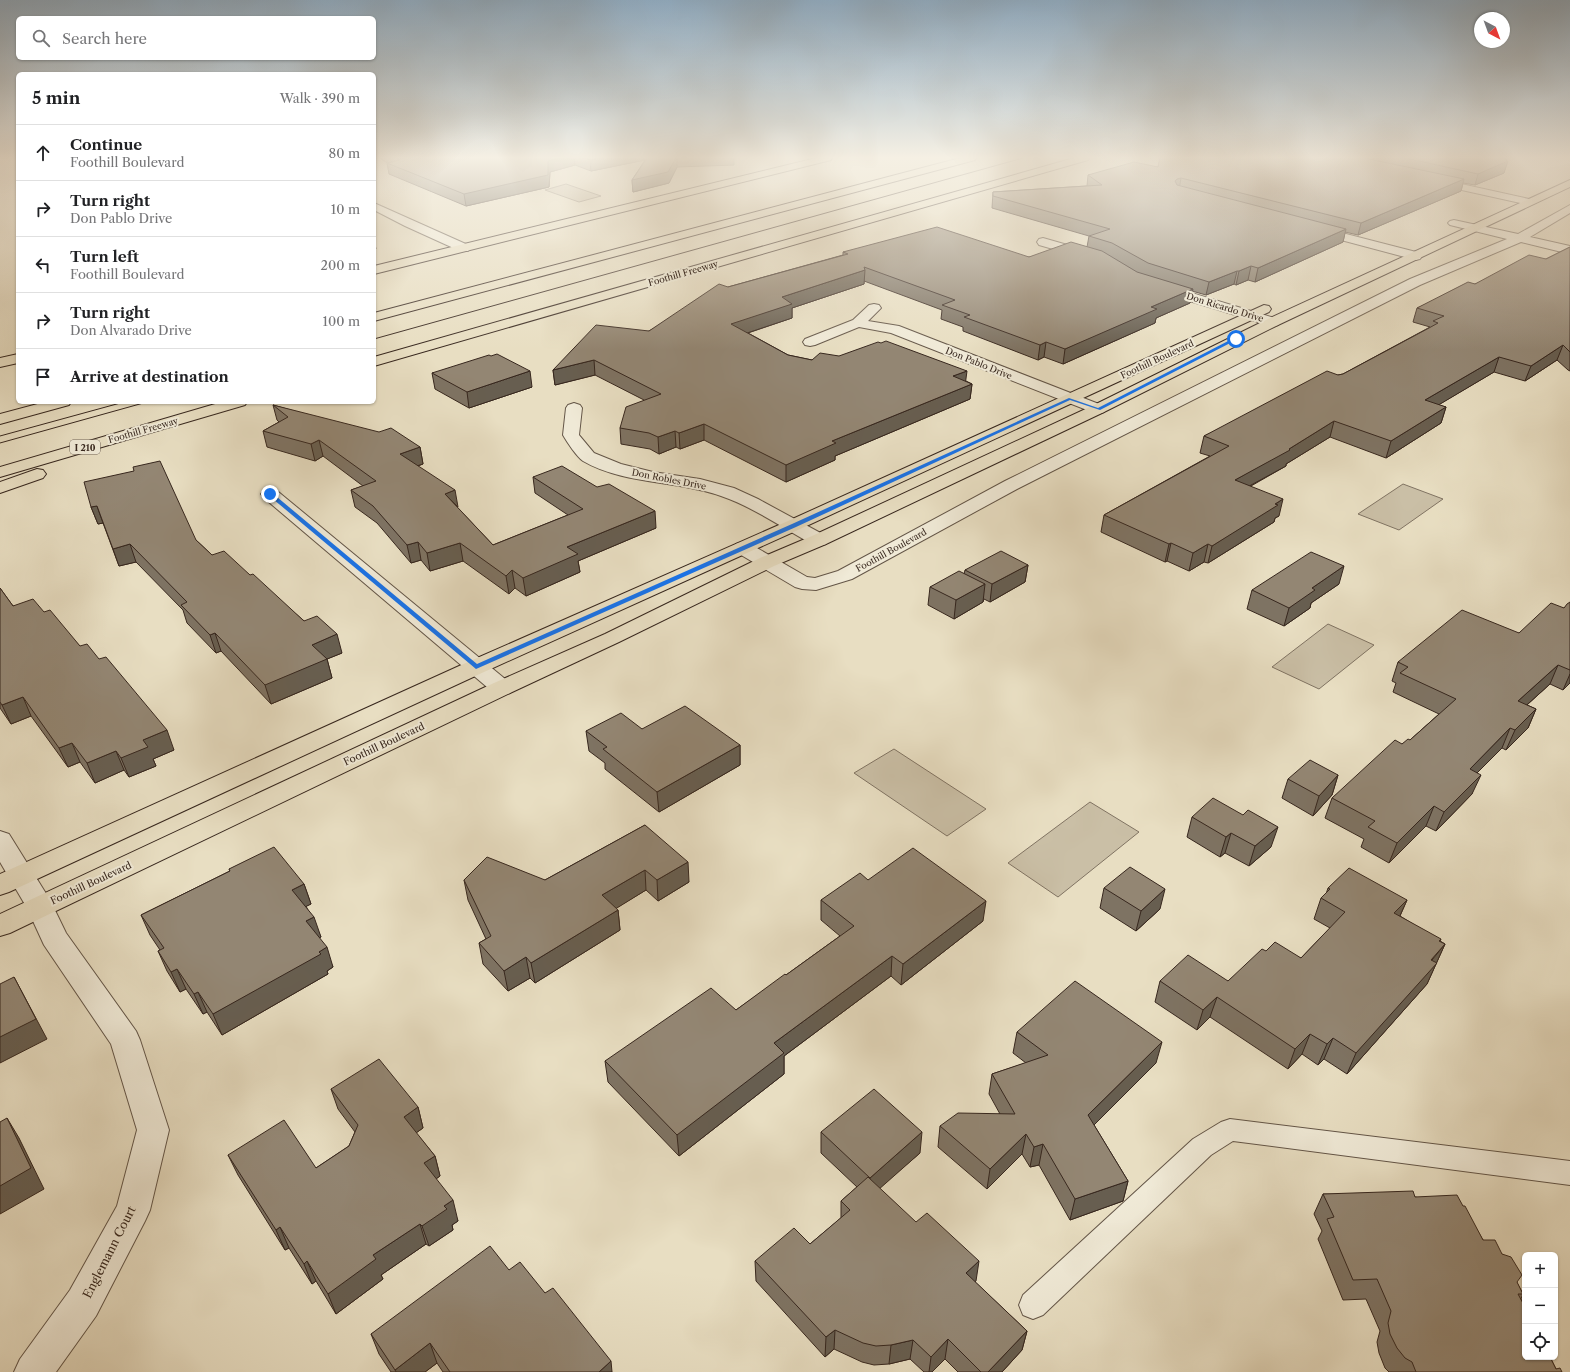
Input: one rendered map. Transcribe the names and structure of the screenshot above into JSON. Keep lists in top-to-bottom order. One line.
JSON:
{"streets":{"main road":["Foothill Freeway","Foothill Boulevard","I 210"],"street":["Don Ricardo Drive","Don Pablo Drive","Don Robles Drive","Englemann Court"]},"crossings":[["Don Ricardo Drive","Foothill Boulevard"],["Foothill Boulevard","Don Pablo Drive"],["Foothill Boulevard","Don Robles Drive"],["Foothill Boulevard","Englemann Court"]],"north":"bottom right","page":{"search":"Search here","heading":["5 min","Walk · 390 m"],"list":[["Continue","Foothill Boulevard","80 m"],["Turn right","Don Pablo Drive","10 m"],["Turn left","Foothill Boulevard","200 m"],["Turn right","Don Alvarado Drive","100 m"],"Arrive at destination"],"map_buttons":["+","−"]}}
